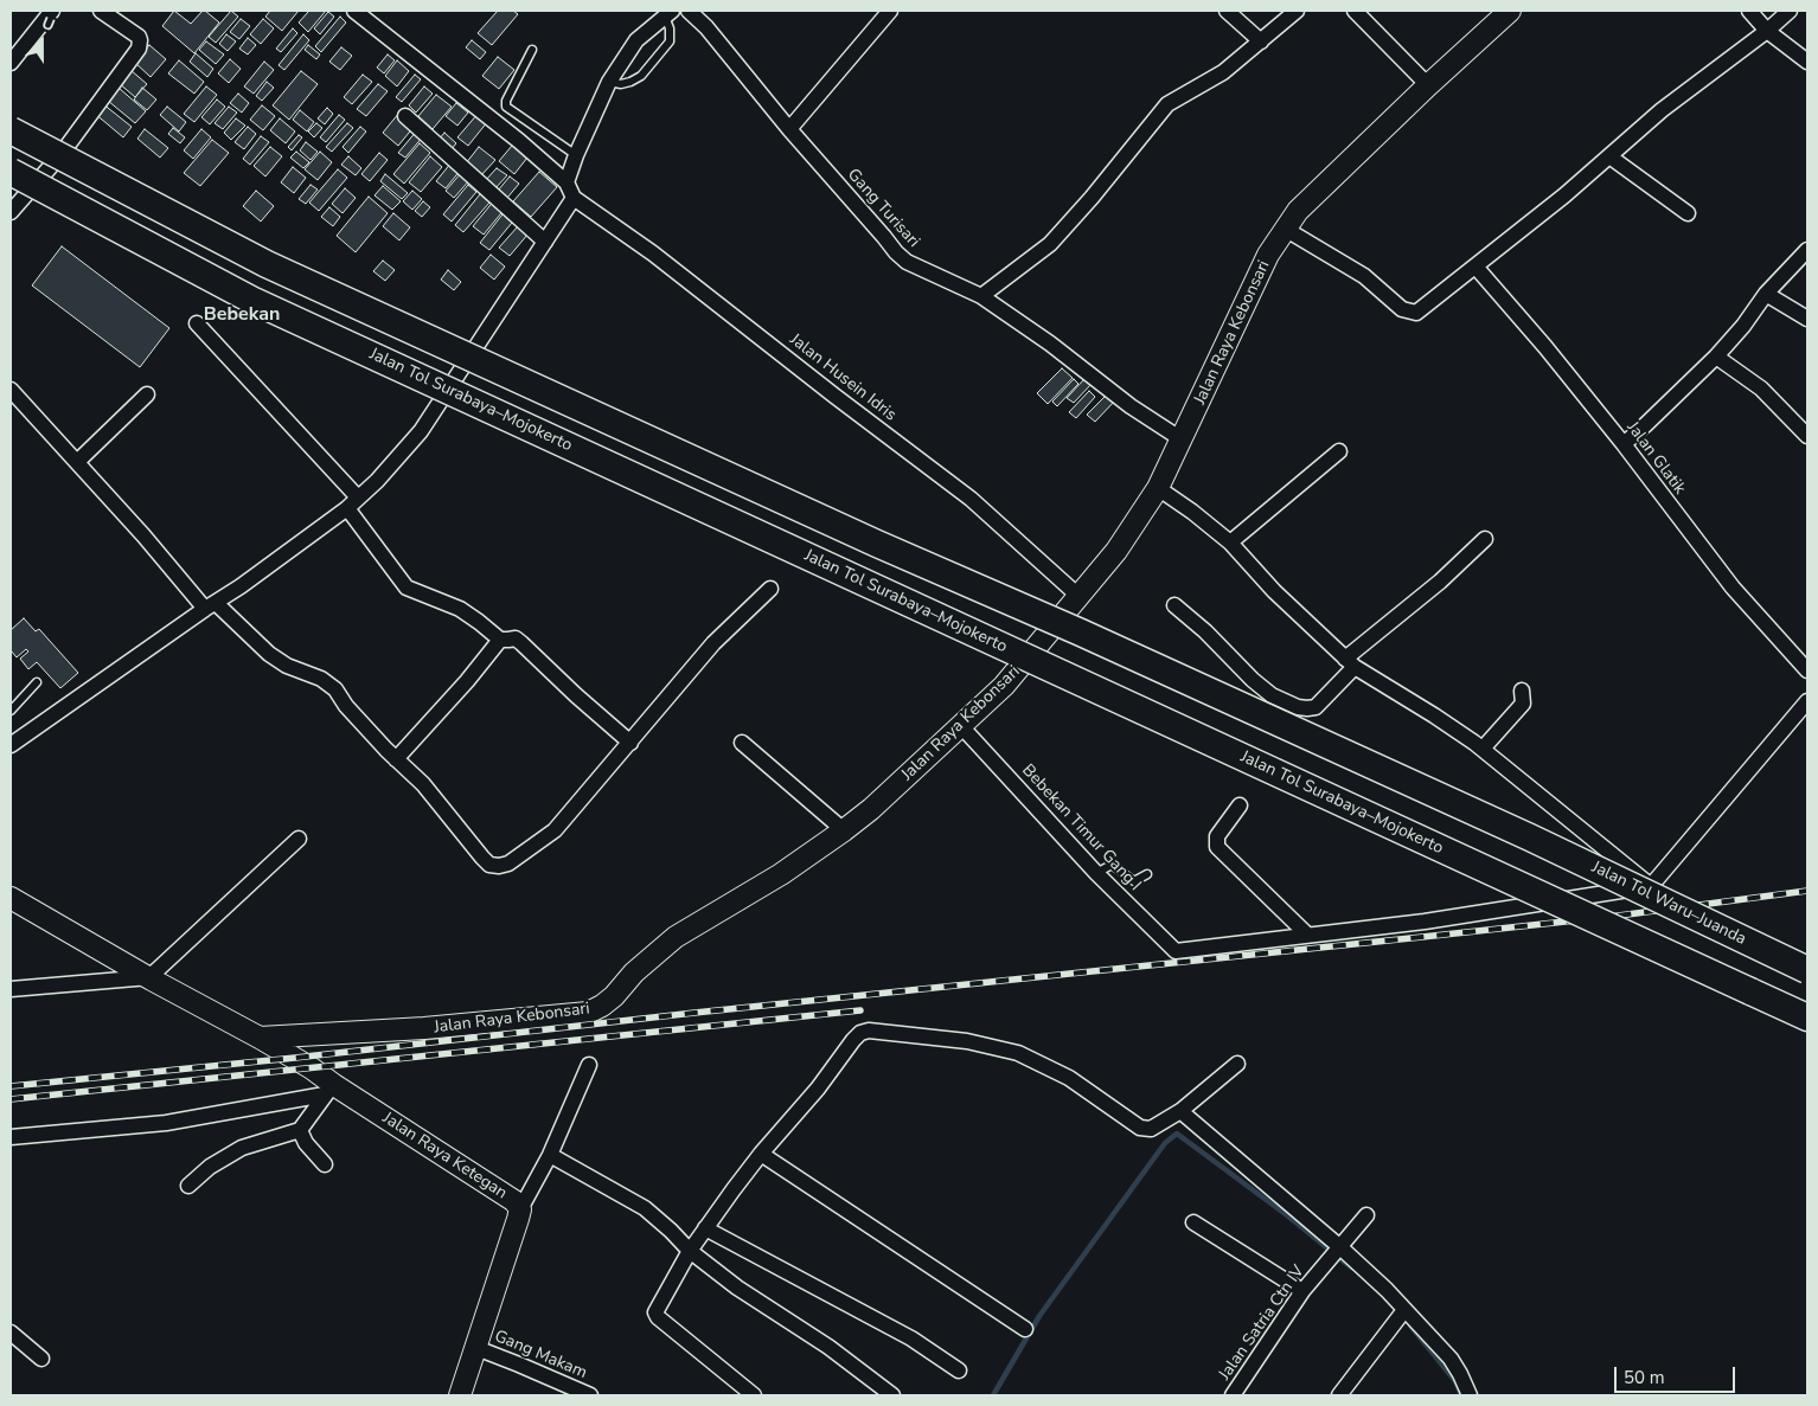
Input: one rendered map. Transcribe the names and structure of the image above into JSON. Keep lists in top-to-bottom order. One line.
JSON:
{"streets":{"highway":["Jalan Tol Surabaya–Mojokerto","Jalan Tol Waru–Juanda"],"main road":["Jalan Raya Kebonsari","Jalan Raya Ketegan"],"street":["Gang Turisari","Jalan Husein Idris","Jalan Glatik","Bebekan Timur Gang I","Jalan Satria Ctn IV","Gang Makam"]},"crossings":[["Gang Turisari","Jalan Raya Kebonsari"],["Jalan Raya Kebonsari","Jalan Husein Idris"],["Jalan Raya Kebonsari","Bebekan Timur Gang I"],["Jalan Raya Kebonsari","Jalan Raya Ketegan"],["Jalan Raya Ketegan","Gang Makam"]],"districts":["Bebekan"],"scale_bar":"50 m","north":"top"}
